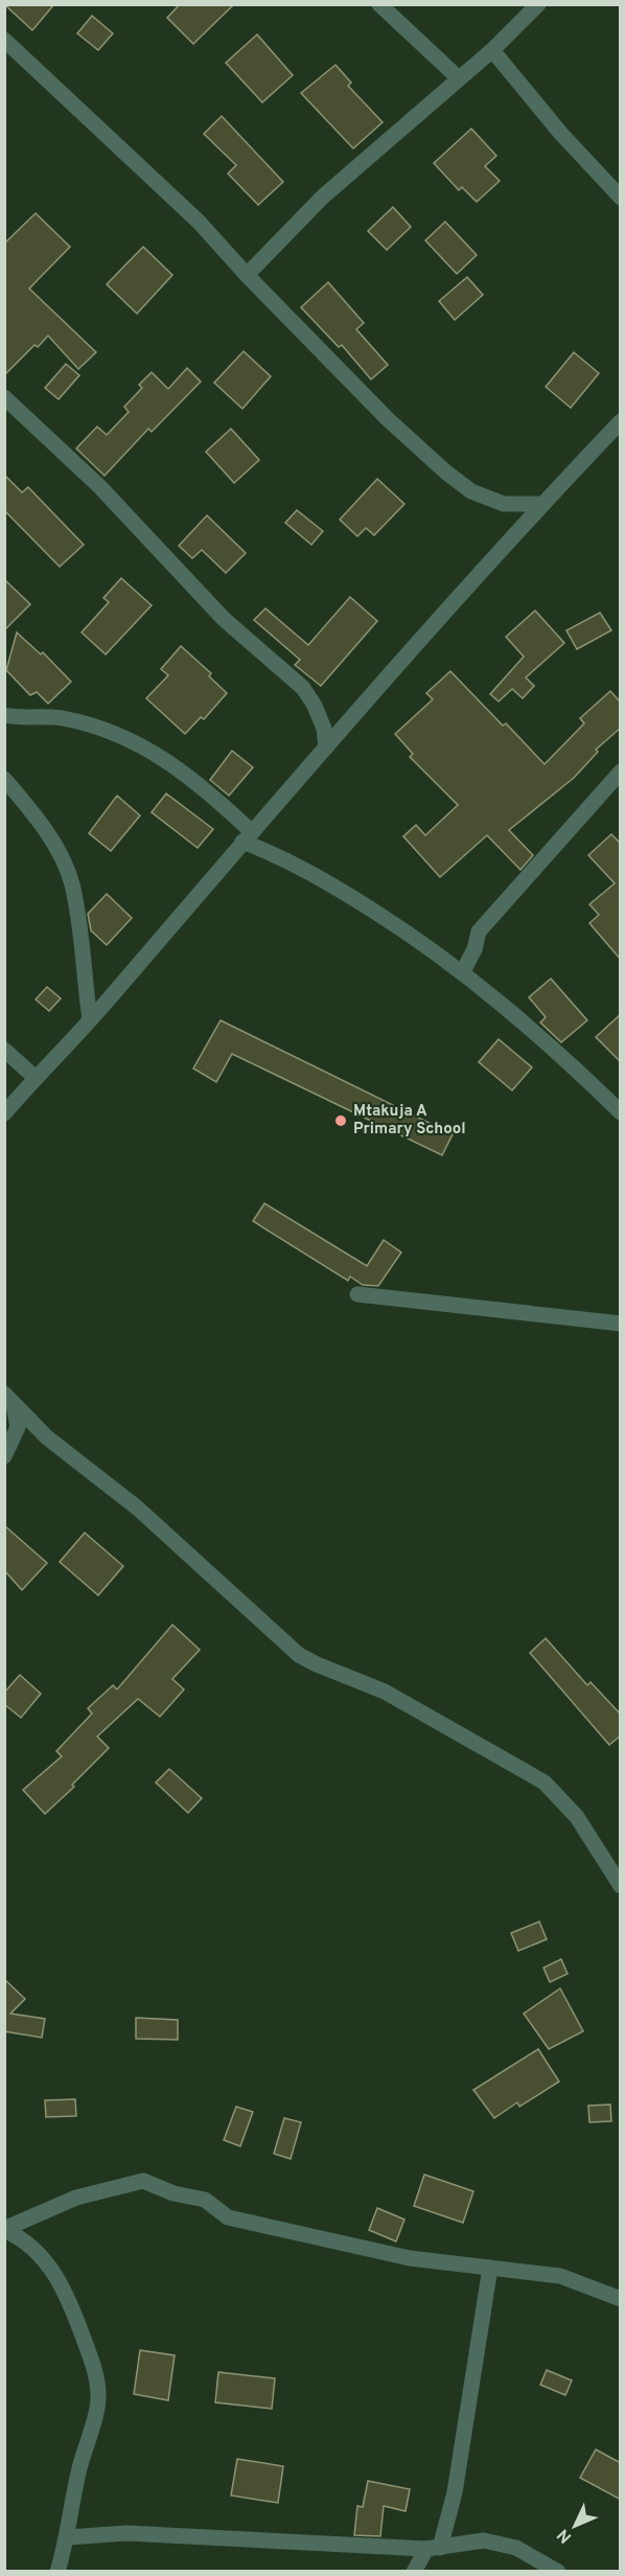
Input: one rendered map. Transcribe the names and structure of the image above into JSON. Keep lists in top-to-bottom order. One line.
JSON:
{"places":["Mtakuja A Primary School"],"north":"bottom left"}
